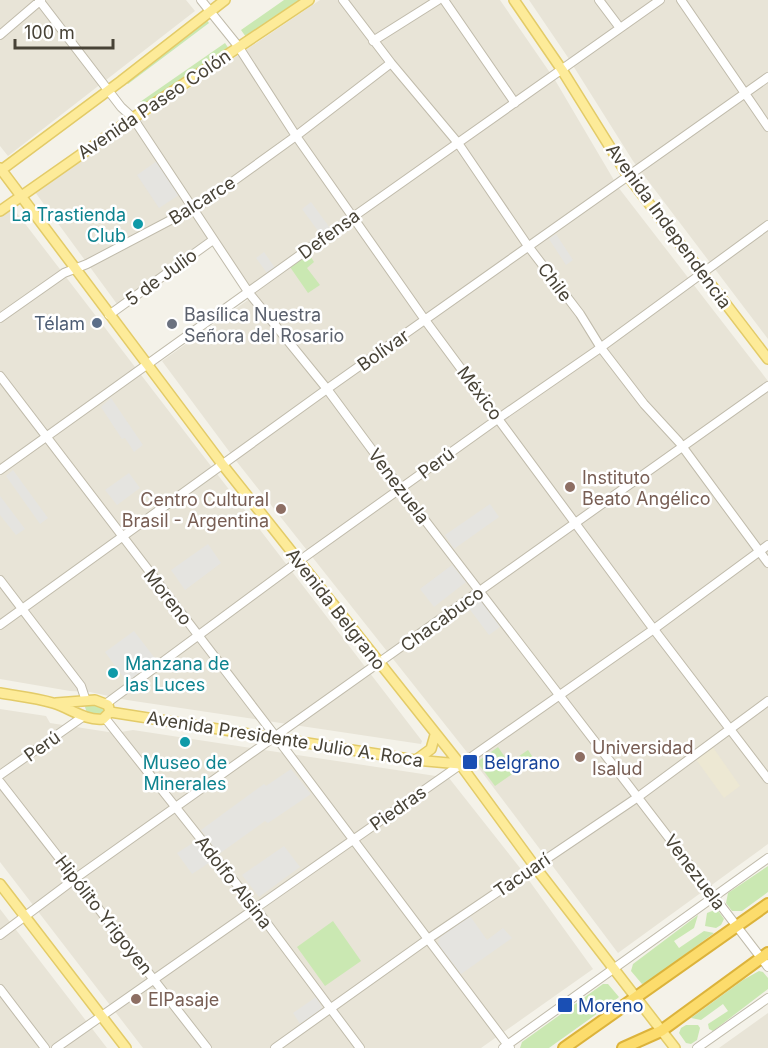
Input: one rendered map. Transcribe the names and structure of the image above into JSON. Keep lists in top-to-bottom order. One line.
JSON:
{"streets":{"main road":["Avenida Paseo Colón","Avenida Independencia","Avenida Belgrano","Avenida Presidente Julio A. Roca"],"street":["Balcarce","Defensa","5 de Julio","Chile","Bolívar","México","Perú","Venezuela","Moreno","Chacabuco","Piedras","Tacuarí","Adolfo Alsina","Hipólito Yrigoyen"]},"crossings":[["Avenida Paseo Colón","México"],["Avenida Paseo Colón","Venezuela"],["Avenida Paseo Colón","Avenida Belgrano"],["Balcarce","Chile"],["Balcarce","México"],["Balcarce","Venezuela"],["Balcarce","Avenida Belgrano"],["Avenida Independencia","Defensa"],["Avenida Independencia","Bolívar"],["Avenida Independencia","Perú"],["Defensa","Chile"],["Defensa","México"],["Defensa","Venezuela"],["Defensa","Moreno"],["Defensa","Avenida Belgrano"],["5 de Julio","Venezuela"],["5 de Julio","Avenida Belgrano"],["Chile","Bolívar"],["Chile","Perú"],["Chile","Chacabuco"],["Chile","Piedras"],["Bolívar","México"],["Bolívar","Venezuela"],["Bolívar","Moreno"],["Bolívar","Avenida Belgrano"],["México","Perú"],["México","Chacabuco"],["México","Piedras"],["México","Tacuarí"],["Perú","Venezuela"],["Perú","Moreno"],["Perú","Avenida Belgrano"],["Perú","Avenida Presidente Julio A. Roca"],["Perú","Adolfo Alsina"],["Venezuela","Chacabuco"],["Venezuela","Piedras"],["Venezuela","Tacuarí"],["Moreno","Chacabuco"],["Moreno","Avenida Presidente Julio A. Roca"],["Moreno","Piedras"],["Moreno","Tacuarí"],["Avenida Belgrano","Chacabuco"],["Avenida Belgrano","Avenida Presidente Julio A. Roca"],["Avenida Belgrano","Piedras"],["Avenida Belgrano","Tacuarí"],["Chacabuco","Avenida Presidente Julio A. Roca"],["Chacabuco","Adolfo Alsina"],["Chacabuco","Hipólito Yrigoyen"],["Avenida Presidente Julio A. Roca","Piedras"],["Avenida Presidente Julio A. Roca","Adolfo Alsina"],["Piedras","Adolfo Alsina"],["Piedras","Hipólito Yrigoyen"],["Tacuarí","Adolfo Alsina"]],"places":{"other":["La Trastienda Club","Télam","Basílica Nuestra Señora del Rosario","Instituto Beato Angélico","Centro Cultural Brasil - Argentina","Manzana de las Luces","Museo de Minerales","Universidad Isalud","ElPasaje"],"transit":["Belgrano","Moreno"]},"scale_bar":"100 m"}
